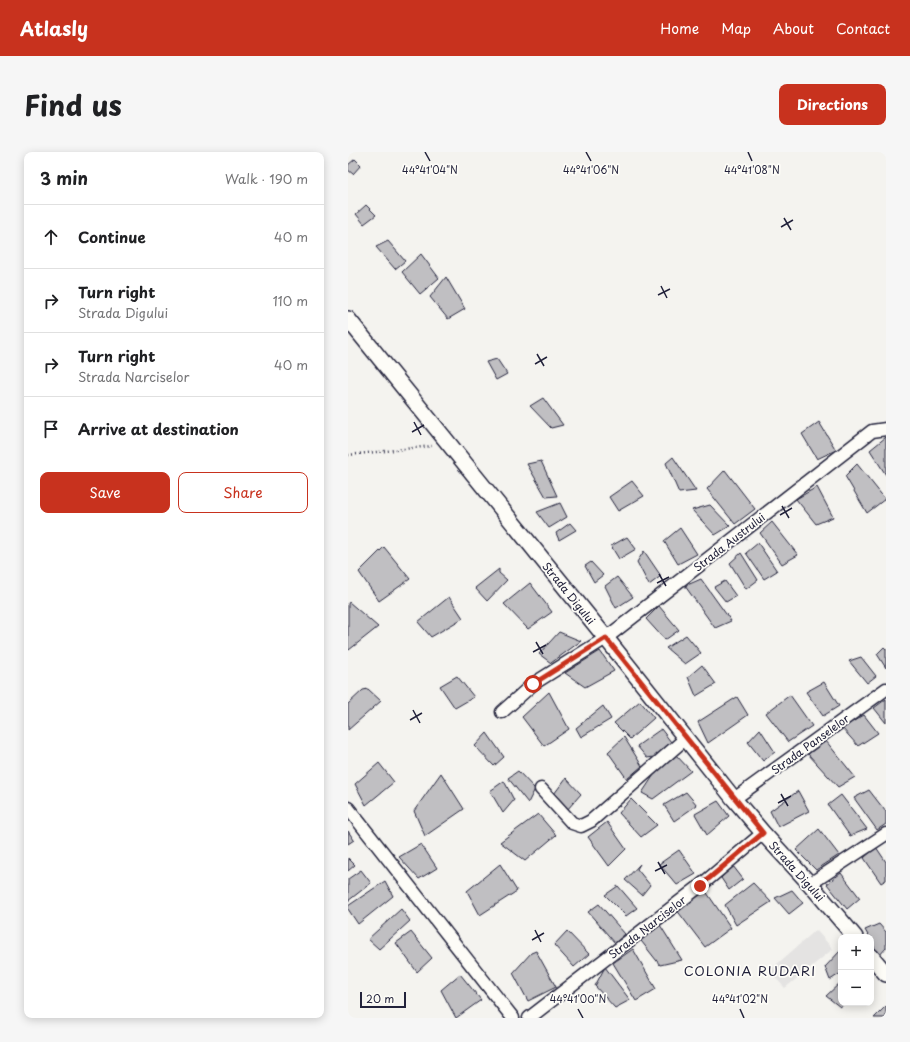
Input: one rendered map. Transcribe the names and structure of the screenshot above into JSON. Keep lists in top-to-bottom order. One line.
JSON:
{"streets":{"street":["Strada Austrului","Strada Digului","Strada Panselelor","Strada Narciselor"]},"crossings":[["Strada Austrului","Strada Digului"],["Strada Digului","Strada Panselelor"],["Strada Digului","Strada Narciselor"]],"districts":["COLONIA RUDARI"],"scale_bar":"20 m","page":{"header":"Atlasly","nav":["Home","Map","About","Contact"],"title":"Find us","buttons":["Directions",["Save","Share"]],"heading":["3 min","Walk · 190 m"],"list":[["Continue","40 m"],["Turn right","Strada Digului","110 m"],["Turn right","Strada Narciselor","40 m"],"Arrive at destination"],"map_buttons":["+","−"],"scale":"20 m"},"coordinates":["44°41'04\"N","44°41'06\"N","44°41'08\"N","44°41'00\"N","44°41'02\"N"]}
